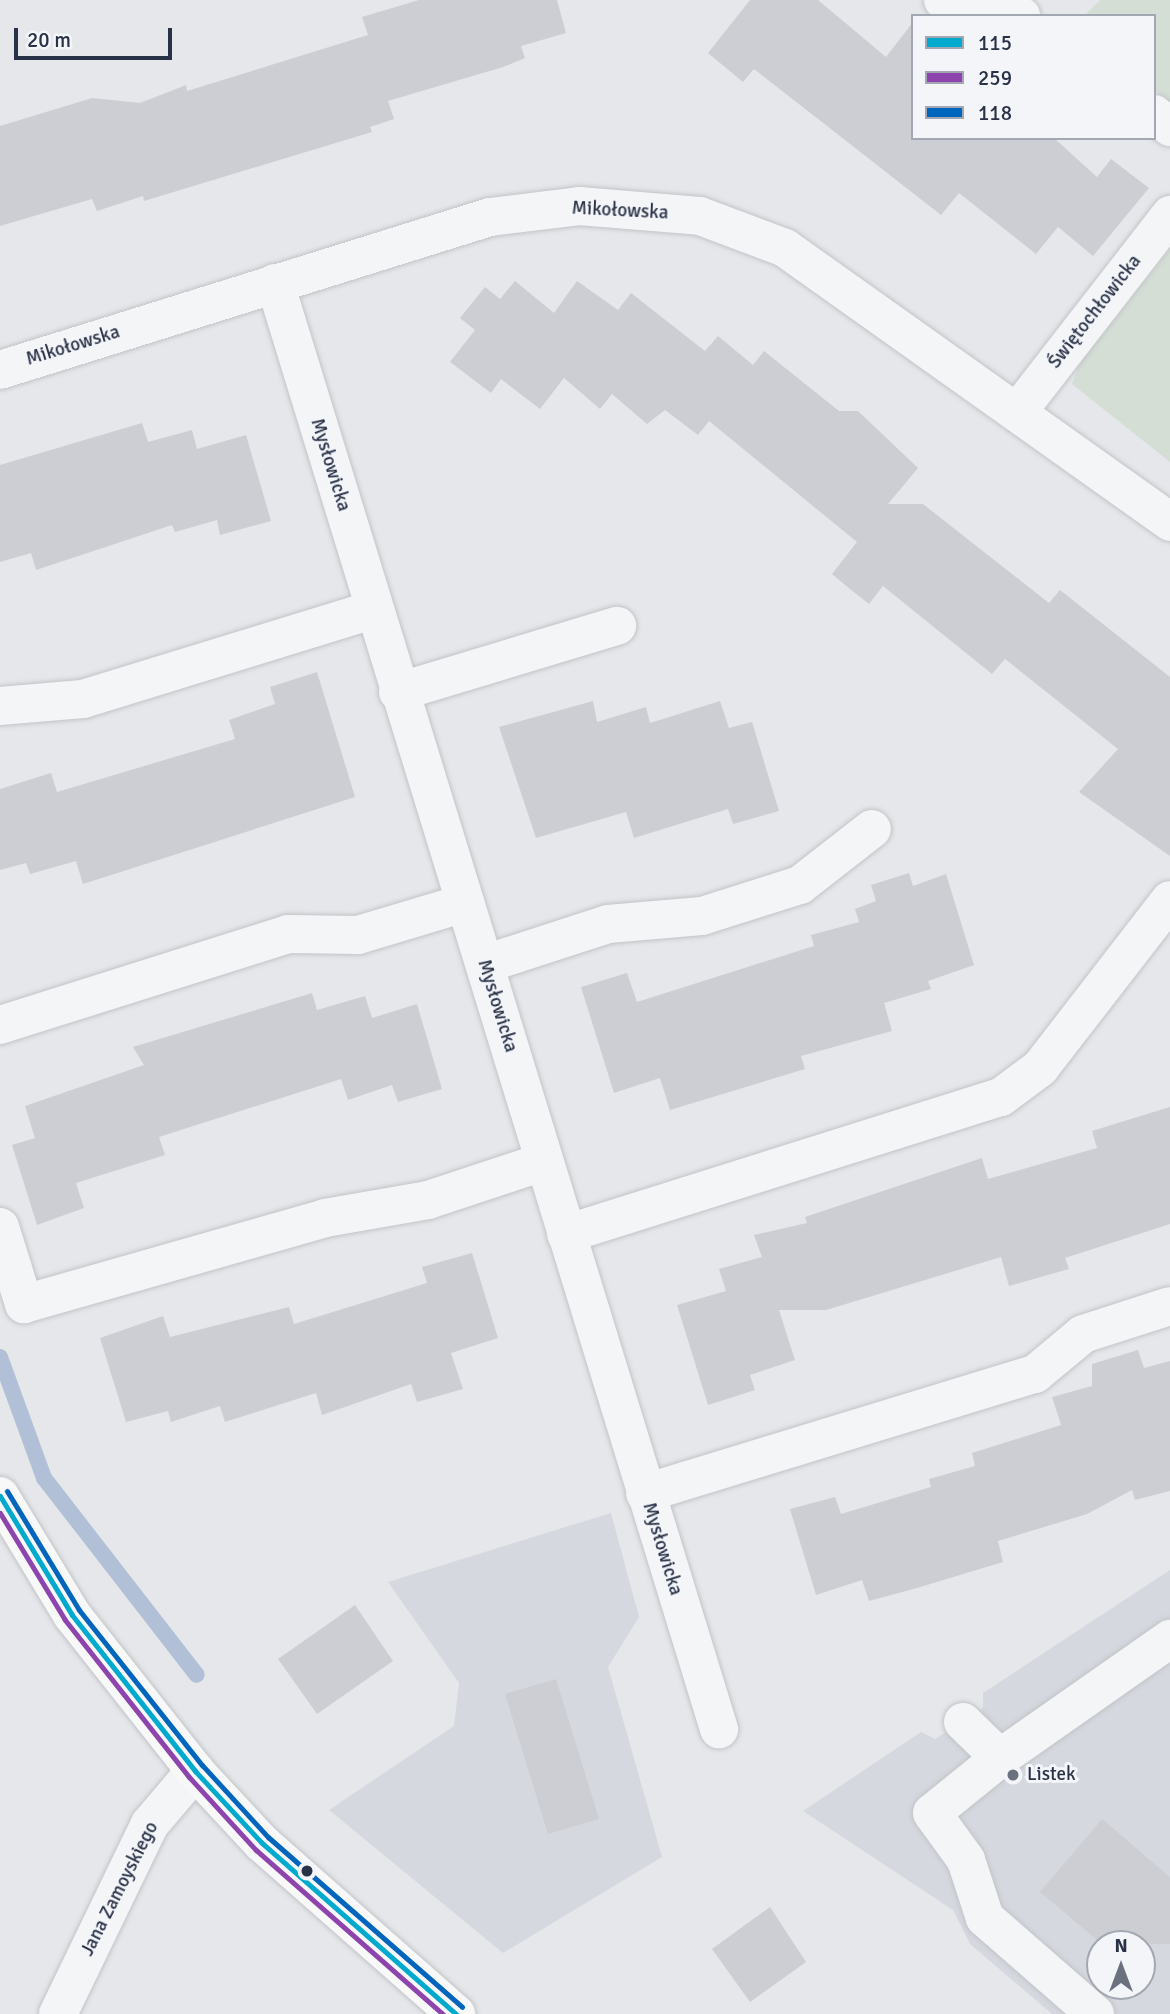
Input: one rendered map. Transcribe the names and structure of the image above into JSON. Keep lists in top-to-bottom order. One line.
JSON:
{"streets":{"street":["Mikołowska","Świętochłowicka","Mysłowicka","Jana Zamoyskiego"]},"crossings":[["Mikołowska","Świętochłowicka"],["Mikołowska","Mysłowicka"]],"places":["Listek"],"lines":["transit line 118","transit line 115","transit line 259"],"legend":["115","259","118"],"scale_bar":"20 m","north":"top"}
